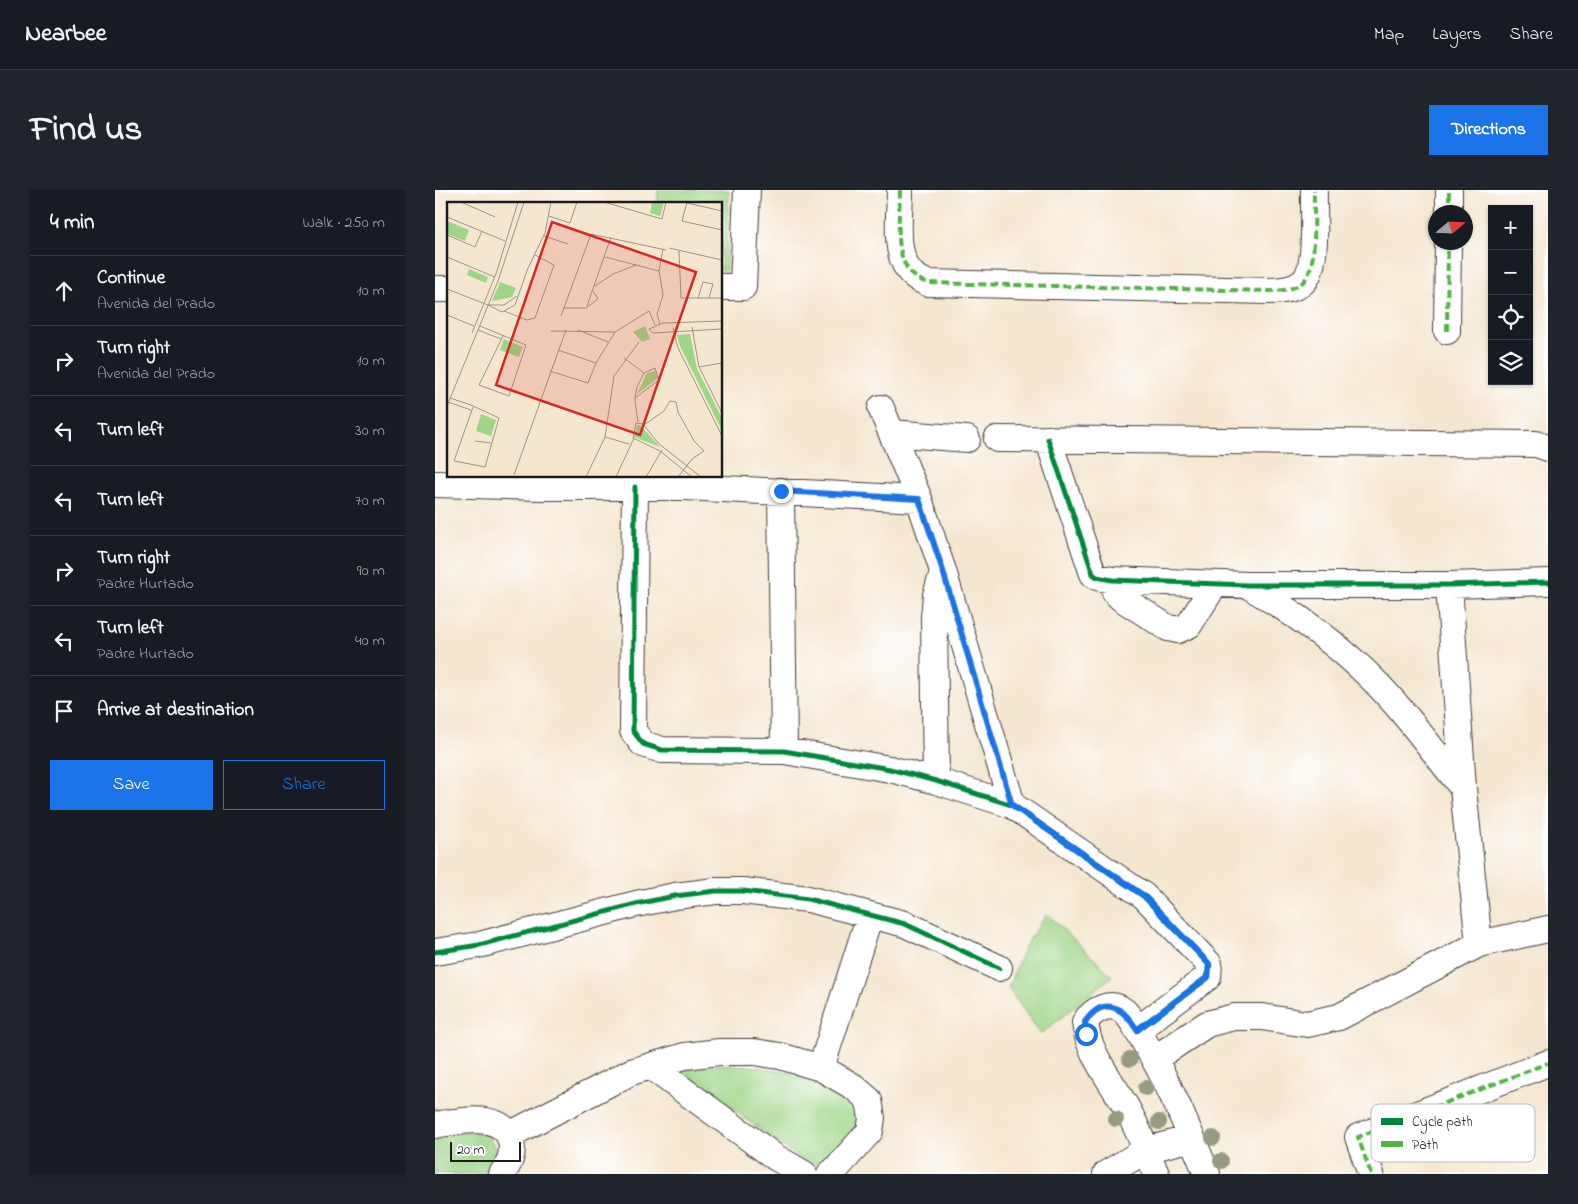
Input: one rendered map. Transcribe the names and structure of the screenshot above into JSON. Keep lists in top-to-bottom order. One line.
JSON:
{"legend":["Cycle path","Path"],"scale_bar":"20 m","north":"right","page":{"header":"Nearbee","nav":["Map","Layers","Share"],"title":"Find us","buttons":["Directions",["Save","Share"]],"heading":["4 min","Walk · 250 m"],"map_buttons":["+","−"],"list":[["Continue","Avenida del Prado","10 m"],["Turn right","Avenida del Prado","10 m"],["Turn left","30 m"],["Turn left","70 m"],["Turn right","Padre Hurtado","90 m"],["Turn left","Padre Hurtado","40 m"],"Arrive at destination"],"scale":"20 m"}}
